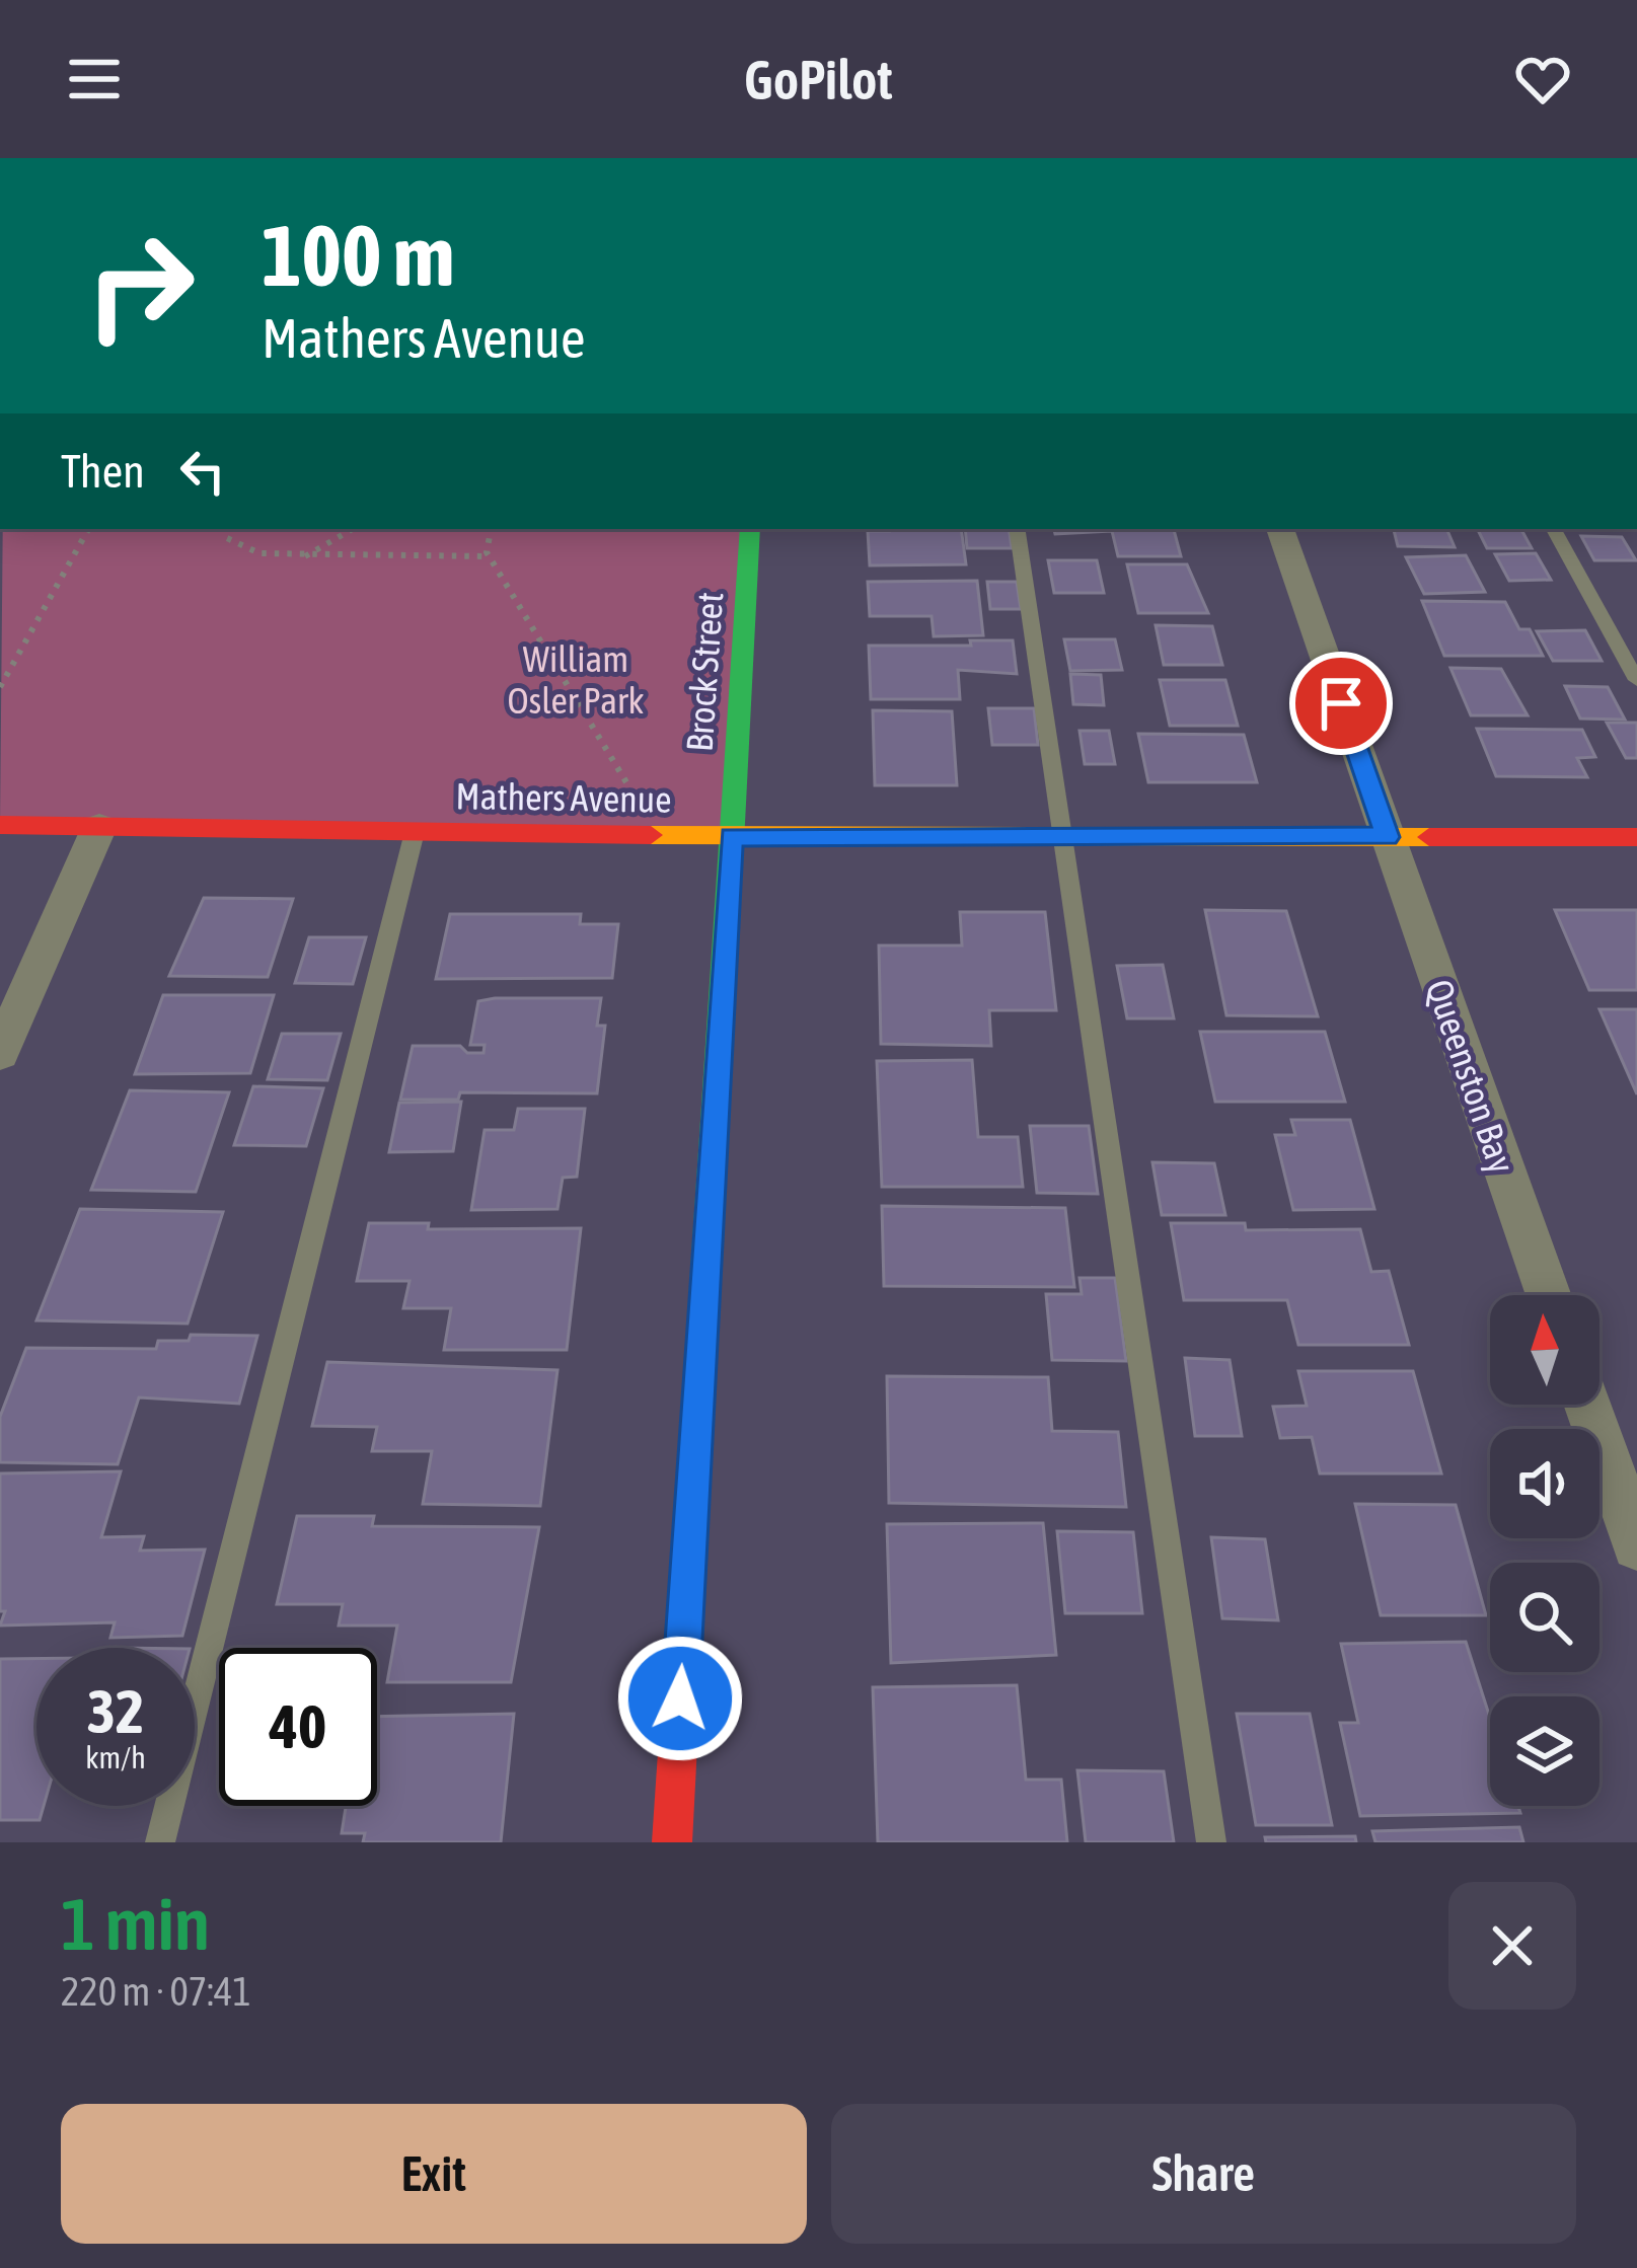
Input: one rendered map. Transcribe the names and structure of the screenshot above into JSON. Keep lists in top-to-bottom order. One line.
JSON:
{"streets":{"street":["Brock Street","Mathers Avenue","Queenston Bay"]},"crossings":[["Brock Street","Mathers Avenue"],["Mathers Avenue","Queenston Bay"]],"parks":["William Osler Park"],"north":"top","page":{"header":"GoPilot","turn":["100 m","Mathers Avenue"],"then":"Then","speed":"32 km/h","limit":"40","heading":["1 min","220 m · 07:41"],"buttons":["Exit","Share"]}}
